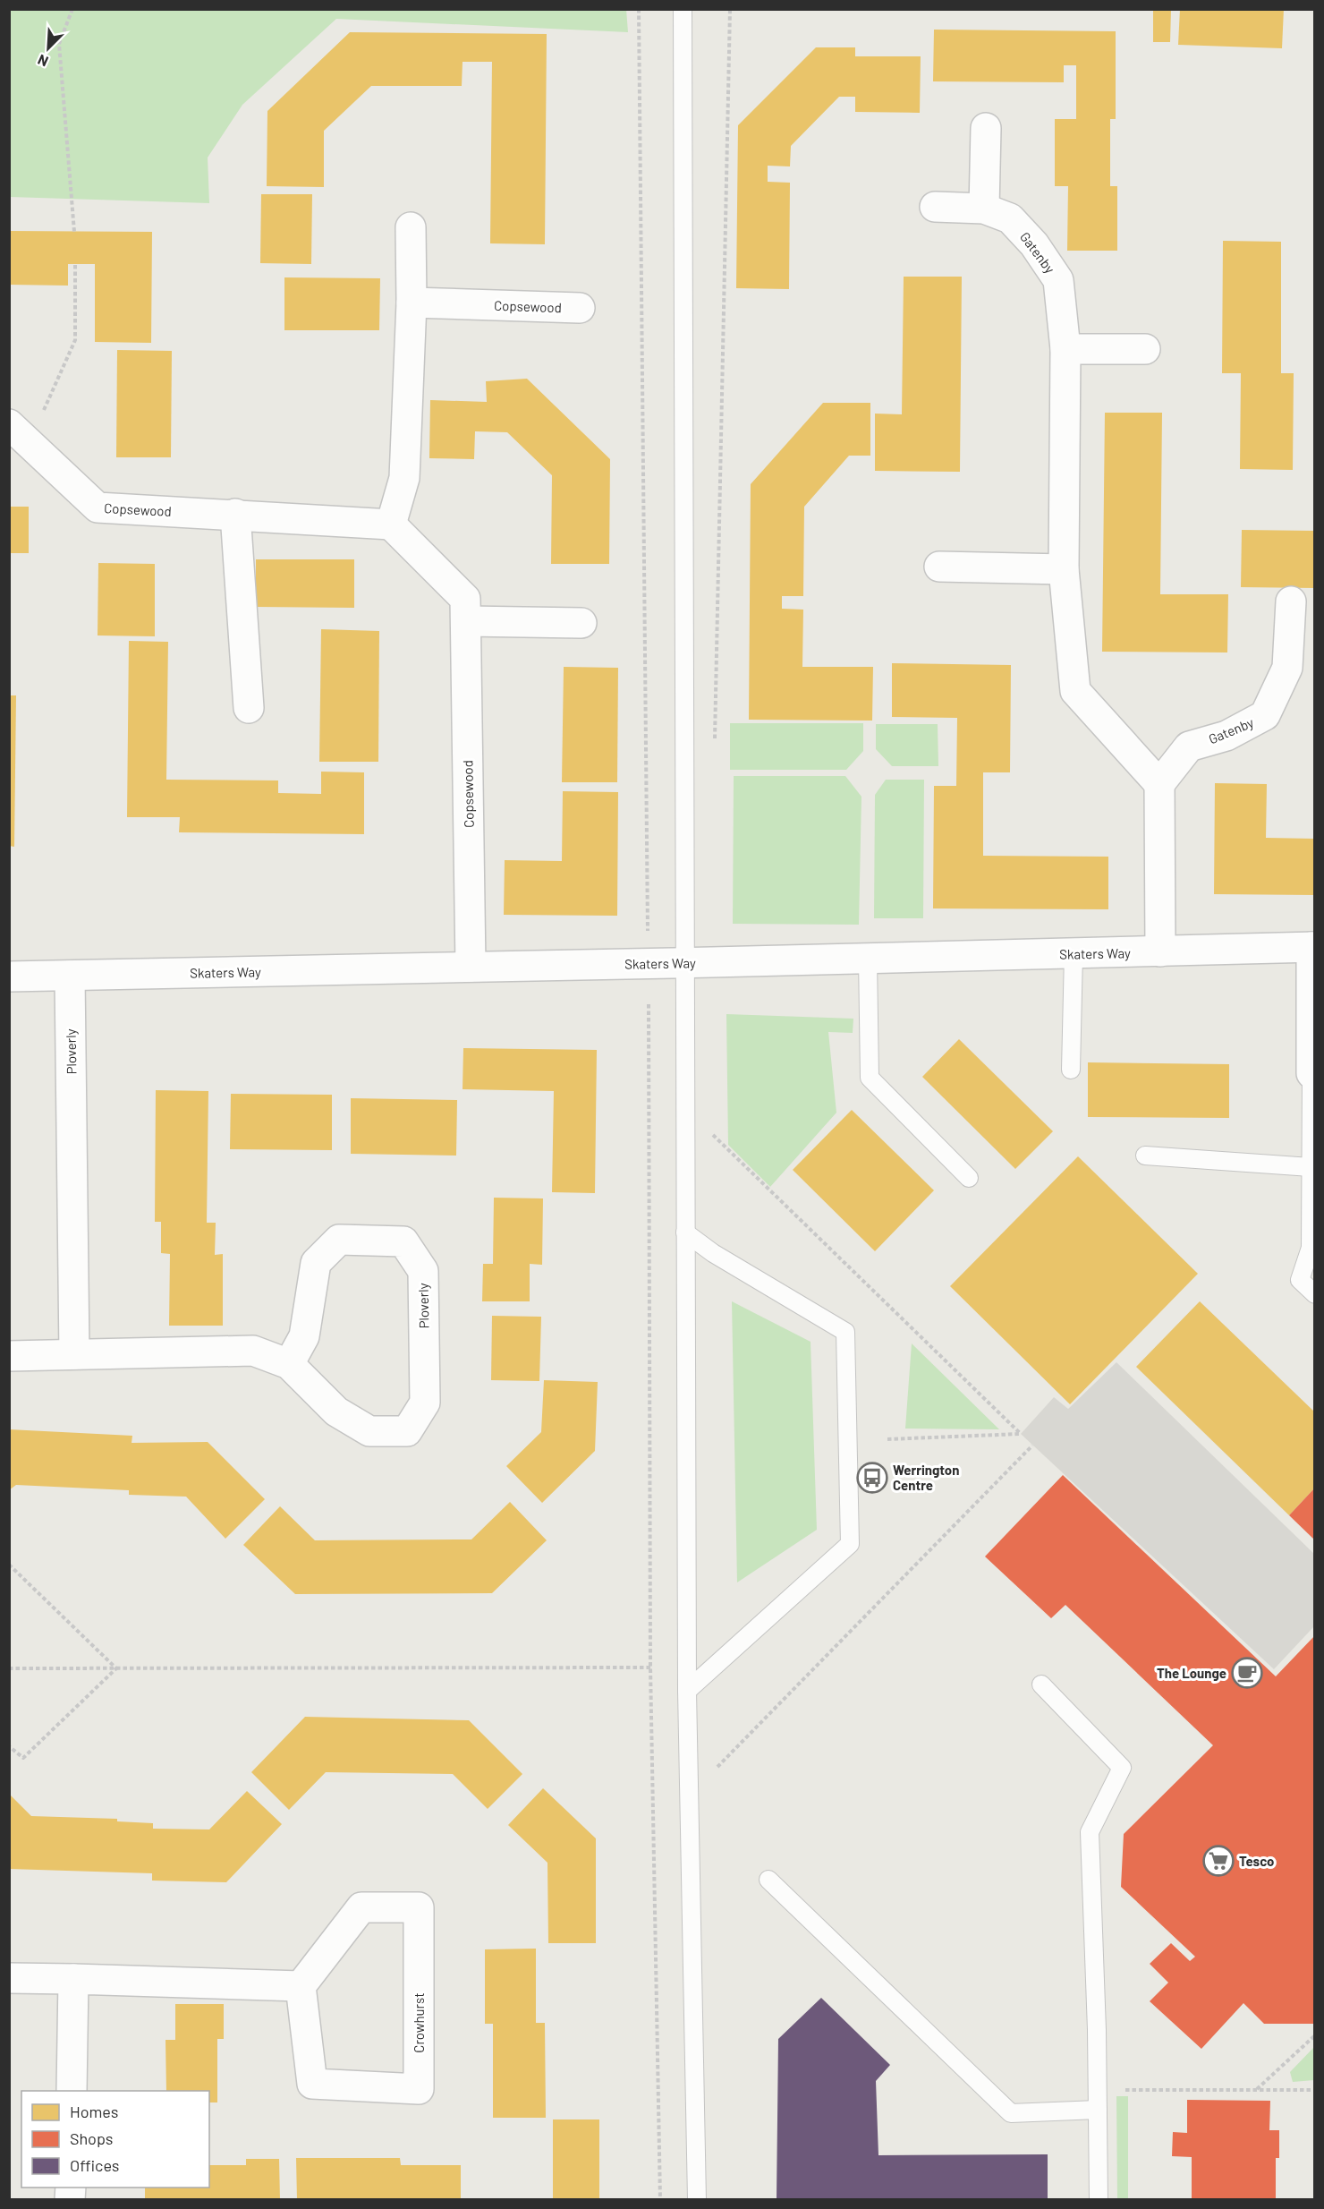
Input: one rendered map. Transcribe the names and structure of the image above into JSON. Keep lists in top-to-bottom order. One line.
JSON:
{"streets":{"street":["Gatenby","Copsewood","Skaters Way","Ploverly","Crowhurst"]},"crossings":[["Copsewood","Skaters Way"],["Skaters Way","Ploverly"]],"places":{"bus stop":["Werrington Centre"],"cafe":["The Lounge"],"supermarket":["Tesco"]},"legend":["Homes","Shops","Offices"],"north":"bottom left"}
